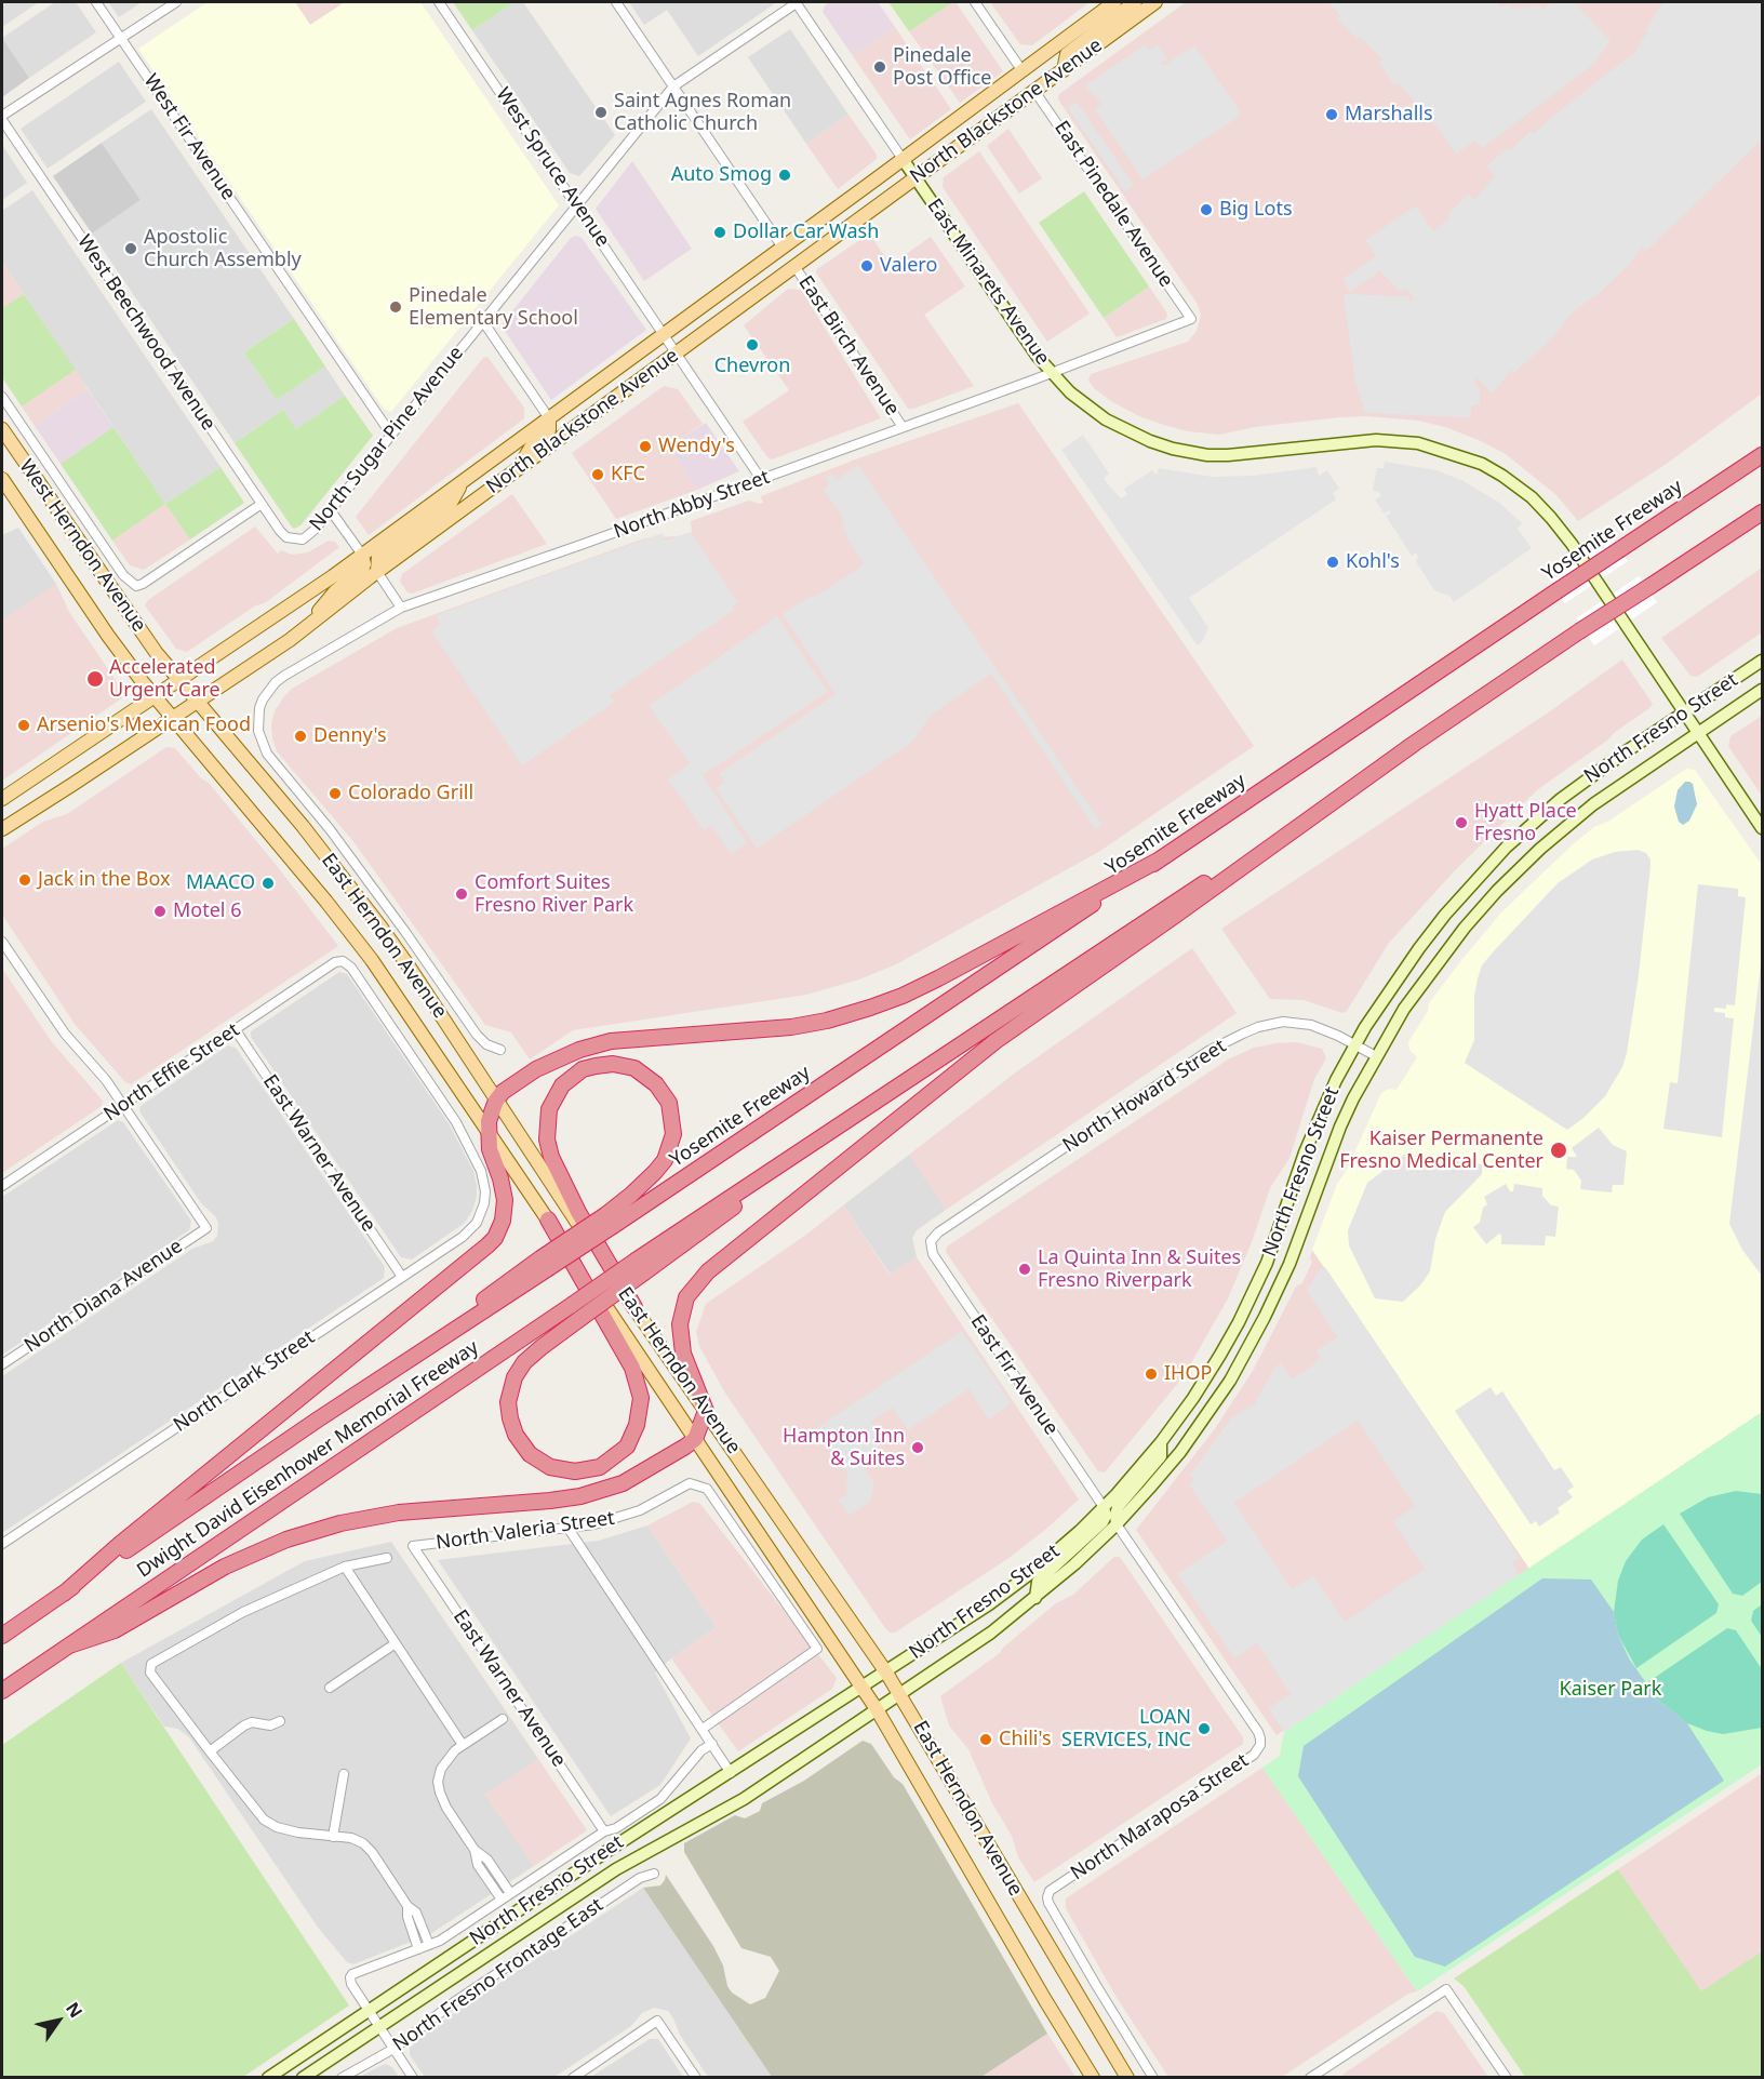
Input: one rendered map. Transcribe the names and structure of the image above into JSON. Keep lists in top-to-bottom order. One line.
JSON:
{"streets":{"highway":["Yosemite Freeway","Dwight David Eisenhower Memorial Freeway"],"main road":["North Blackstone Avenue","East Minarets Avenue","West Herndon Avenue","North Fresno Street","East Herndon Avenue"],"street":["West Fir Avenue","West Spruce Avenue","East Pinedale Avenue","West Beechwood Avenue","East Birch Avenue","North Sugar Pine Avenue","North Abby Street","North Effie Street","North Howard Street","East Warner Avenue","North Diana Avenue","East Fir Avenue","North Clark Street","North Valeria Street","North Maraposa Street","North Fresno Frontage East"]},"crossings":[["North Blackstone Avenue","West Spruce Avenue"],["North Blackstone Avenue","East Pinedale Avenue"],["North Blackstone Avenue","East Minarets Avenue"],["North Blackstone Avenue","East Birch Avenue"],["North Blackstone Avenue","West Herndon Avenue"],["North Blackstone Avenue","East Herndon Avenue"],["West Fir Avenue","North Sugar Pine Avenue"],["West Spruce Avenue","North Sugar Pine Avenue"],["West Spruce Avenue","North Abby Street"],["East Pinedale Avenue","North Abby Street"],["East Minarets Avenue","North Abby Street"],["East Minarets Avenue","North Fresno Street"],["West Beechwood Avenue","North Sugar Pine Avenue"],["West Beechwood Avenue","West Herndon Avenue"],["East Birch Avenue","North Abby Street"],["Yosemite Freeway","Dwight David Eisenhower Memorial Freeway"],["West Herndon Avenue","East Herndon Avenue"],["North Fresno Street","East Herndon Avenue"],["North Fresno Street","North Howard Street"],["North Fresno Street","East Fir Avenue"],["North Fresno Street","North Maraposa Street"],["East Herndon Avenue","North Maraposa Street"],["North Effie Street","East Warner Avenue"],["North Effie Street","North Diana Avenue"],["North Effie Street","North Clark Street"],["North Howard Street","East Fir Avenue"],["East Warner Avenue","North Clark Street"],["East Warner Avenue","North Valeria Street"]],"parks":["Kaiser Park"],"places":["Pinedale Post Office","Saint Agnes Roman Catholic Church","Marshalls","Auto Smog","Big Lots","Dollar Car Wash","Apostolic Church Assembly","Valero","Pinedale Elementary School","Chevron","Wendy's","KFC","Kohl's","Accelerated Urgent Care","Arsenio's Mexican Food","Denny's","Colorado Grill","Hyatt Place Fresno","Jack in the Box","MAACO","Comfort Suites Fresno River Park","Motel 6","Kaiser Permanente Fresno Medical Center","La Quinta Inn & Suites Fresno Riverpark","IHOP","Hampton Inn & Suites","LOAN SERVICES, INC","Chili's"],"north":"top right"}
